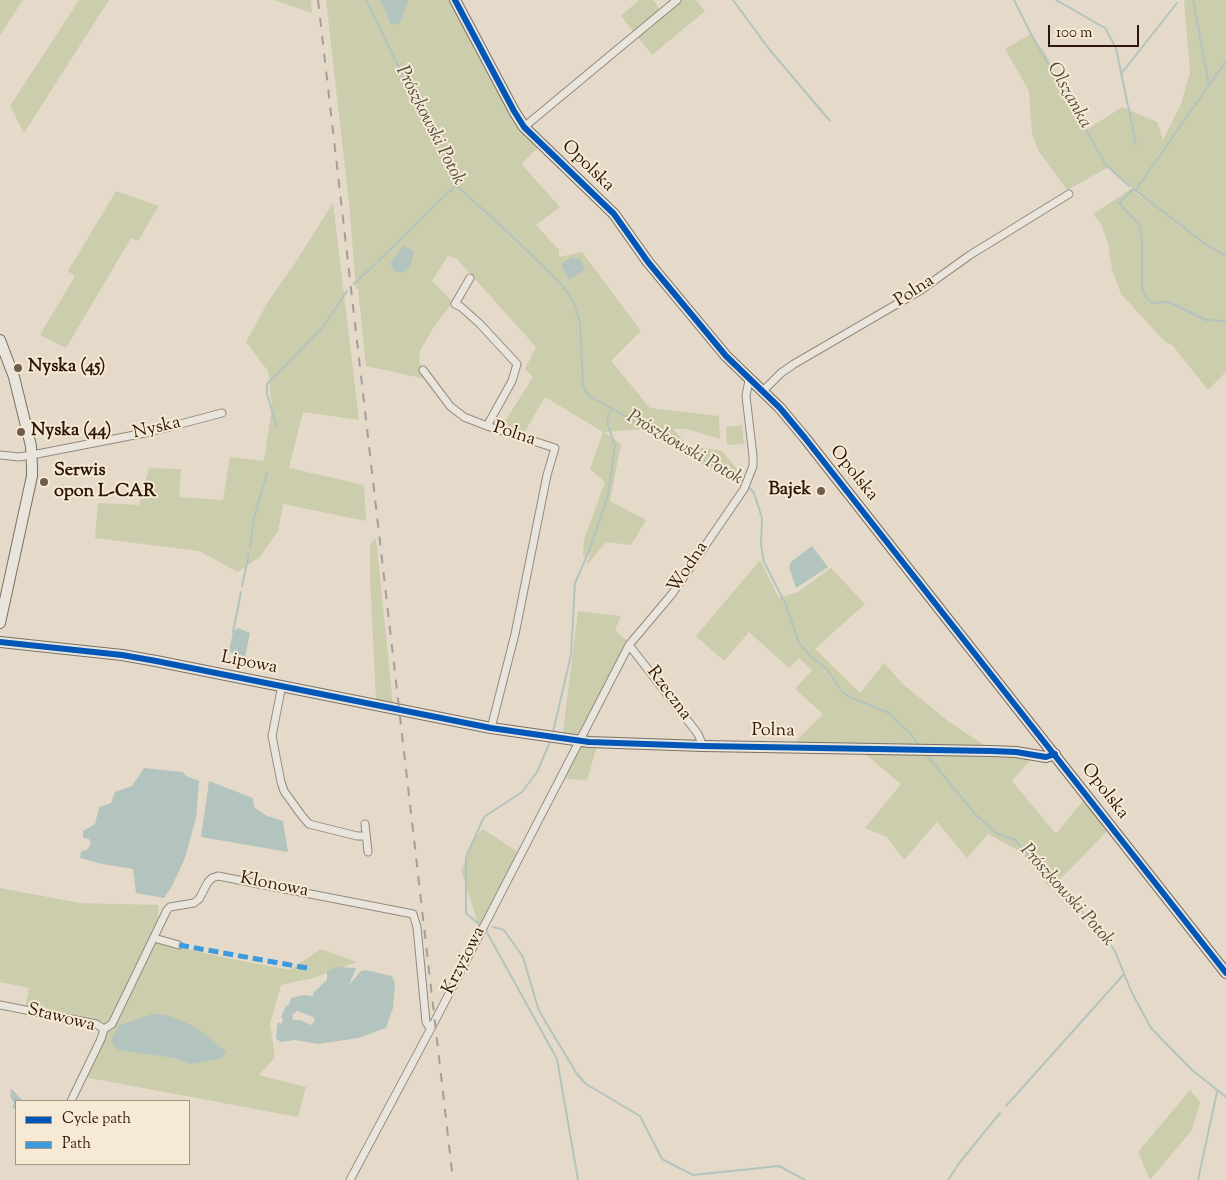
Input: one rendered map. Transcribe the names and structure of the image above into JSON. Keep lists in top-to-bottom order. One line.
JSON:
{"streets":{"street":["Opolska","Polna","Nyska","Wodna","Lipowa","Rzeczna","Klonowa","Krzyżowa","Stawowa"]},"crossings":[["Opolska","Polna"],["Opolska","Wodna"],["Polna","Wodna"],["Polna","Lipowa"],["Polna","Rzeczna"],["Polna","Krzyżowa"],["Wodna","Rzeczna"],["Wodna","Krzyżowa"],["Klonowa","Krzyżowa"],["Klonowa","Stawowa"]],"water":["Olszanka","Prószkowski Potok"],"places":["Nyska (45)","Nyska (44)","Serwis opon L-CAR","Bajek"],"legend":["Cycle path","Path"],"scale_bar":"100 m"}
